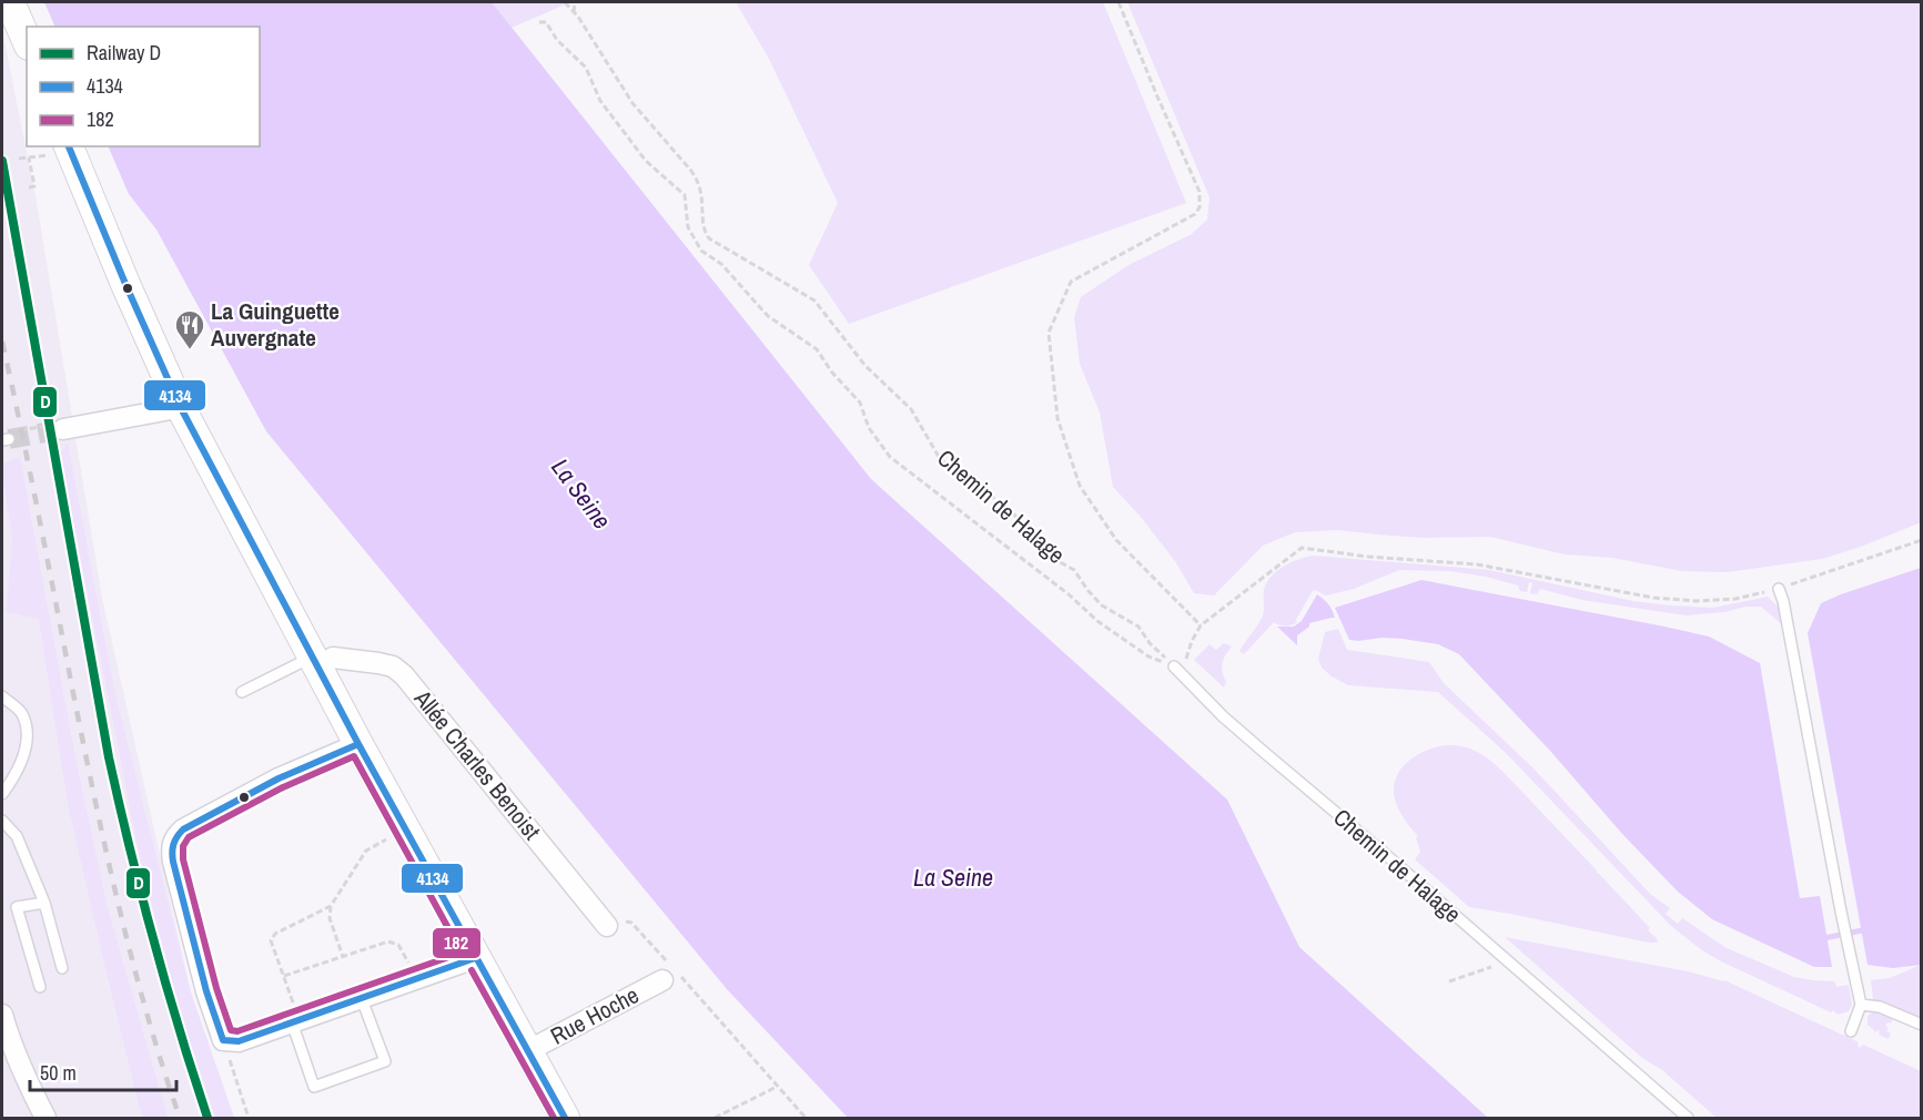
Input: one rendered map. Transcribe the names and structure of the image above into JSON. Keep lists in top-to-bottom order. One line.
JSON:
{"streets":{"street":["Allée Charles Benoist","Rue Hoche"],"lane":["Chemin de Halage"]},"water":["La Seine"],"places":{"restaurant":["La Guinguette Auvergnate"]},"lines":["transit line 4134","rail line D","transit line 182"],"legend":["Railway D","4134","182"],"scale_bar":"50 m"}
